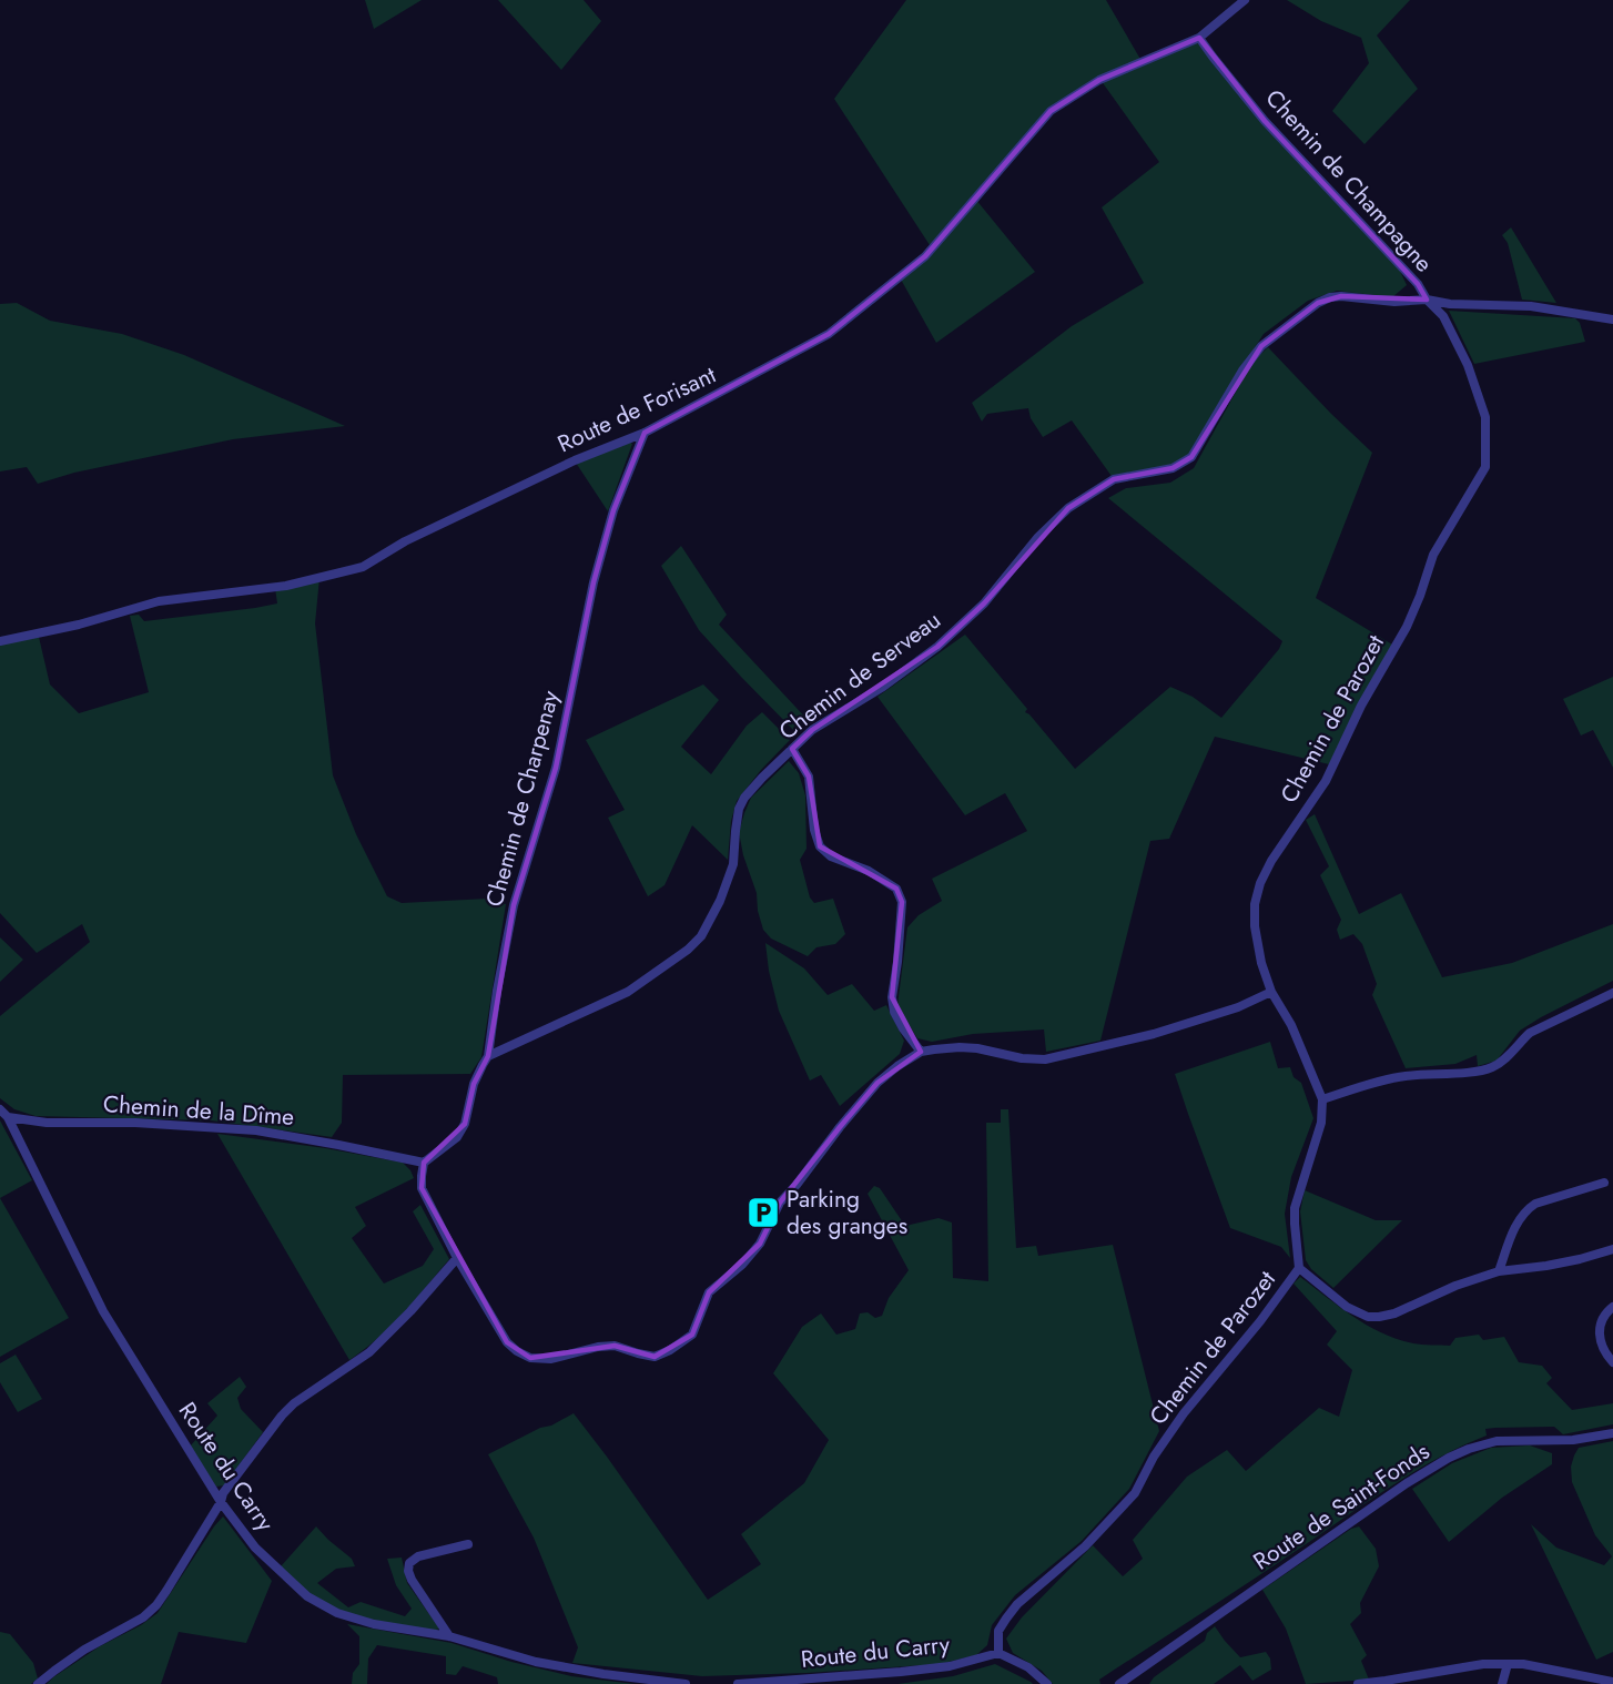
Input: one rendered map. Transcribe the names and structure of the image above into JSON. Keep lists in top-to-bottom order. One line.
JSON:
{"streets":{"street":["Chemin de Champagne","Route de Forisant","Chemin de Serveau","Chemin de Parozet","Chemin de Charpenay","Chemin de la Dîme","Route du Carry","Route de Saint-Fonds"]},"crossings":[["Chemin de Champagne","Route de Forisant"],["Chemin de Champagne","Chemin de Serveau"],["Chemin de Champagne","Chemin de Parozet"],["Route de Forisant","Chemin de Charpenay"],["Chemin de Serveau","Chemin de Parozet"],["Chemin de Serveau","Chemin de Charpenay"],["Chemin de Parozet","Route du Carry"],["Chemin de Charpenay","Chemin de la Dîme"],["Chemin de la Dîme","Route du Carry"]],"places":{"parking":["Parking des granges"]}}
